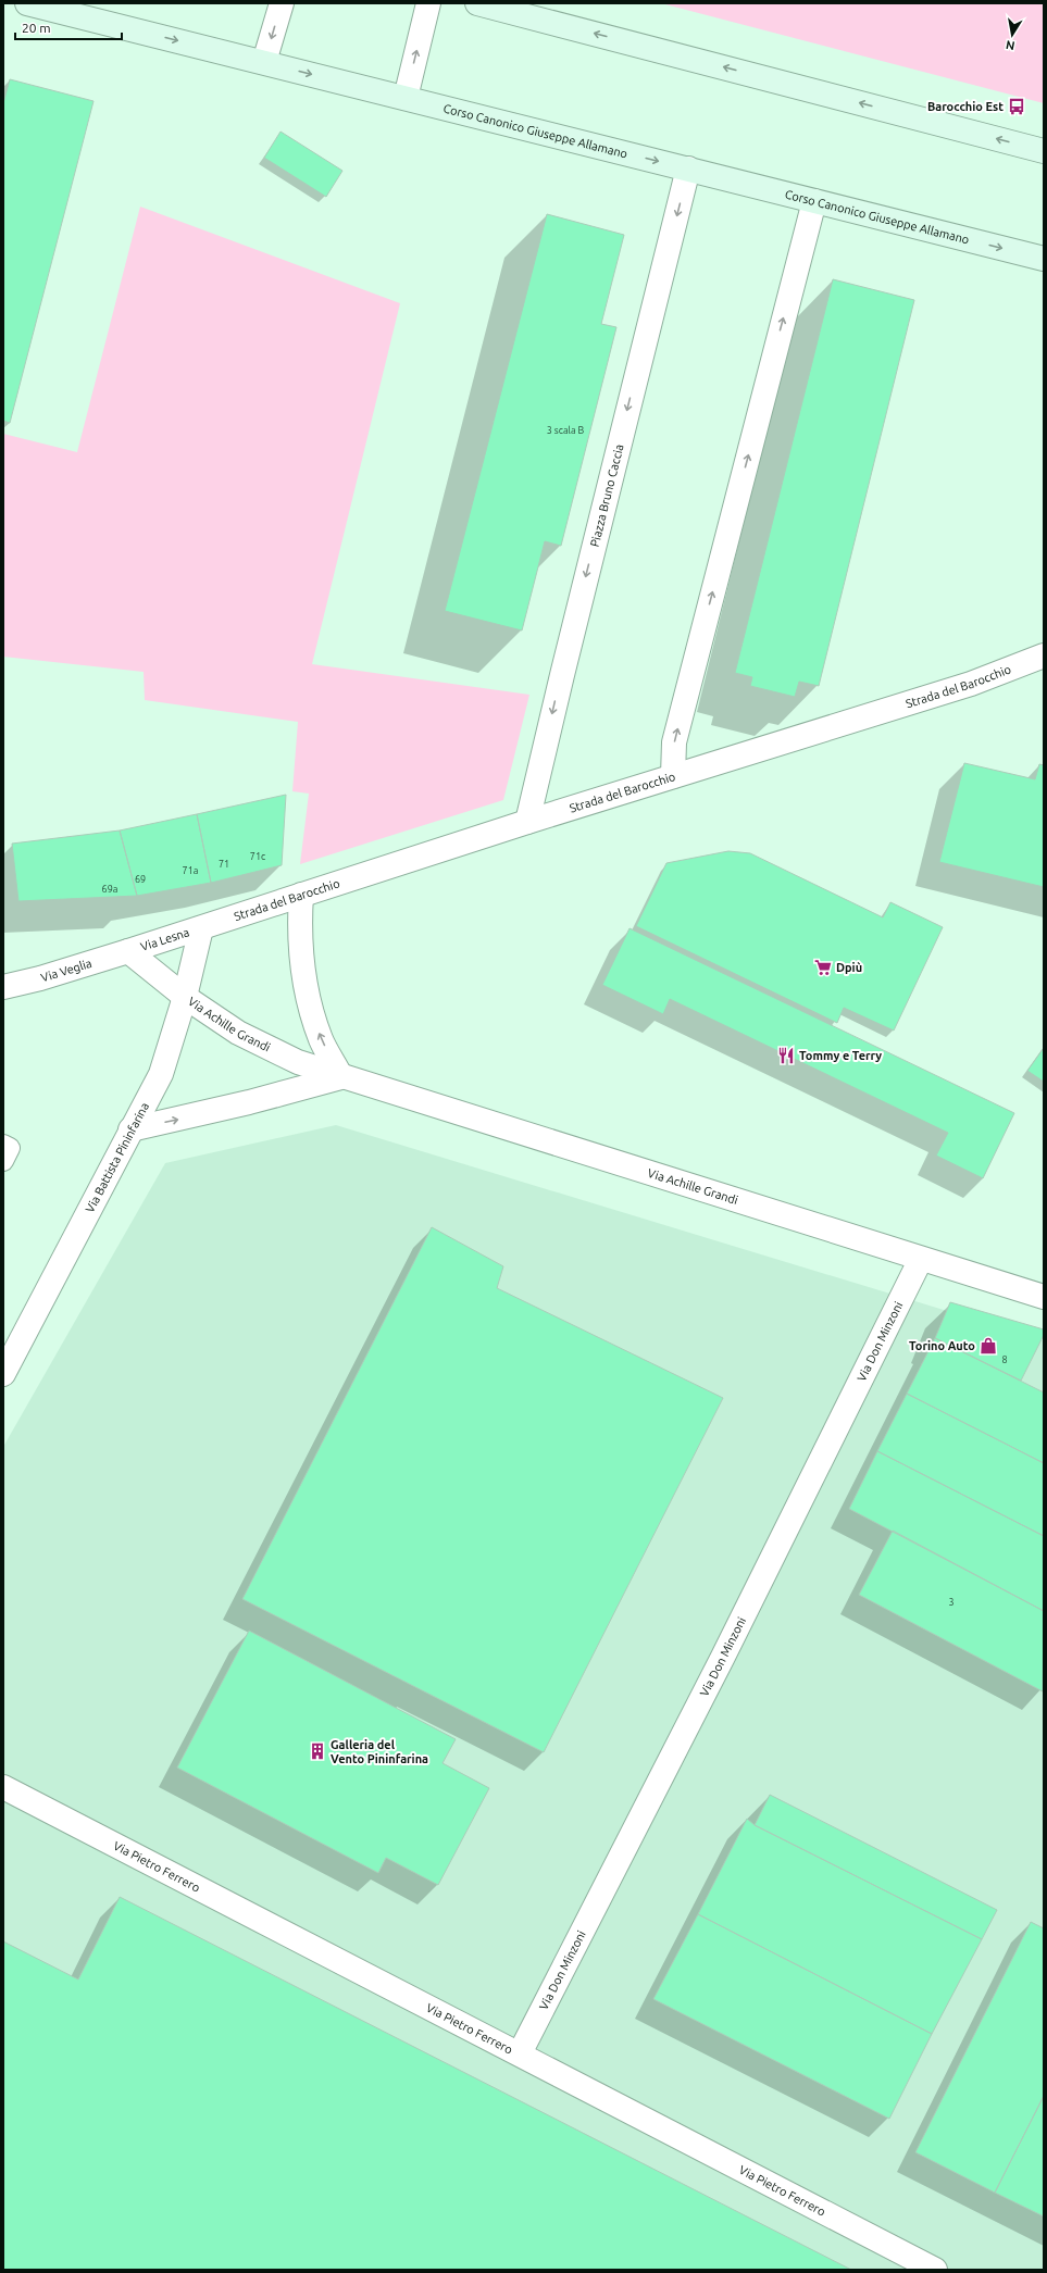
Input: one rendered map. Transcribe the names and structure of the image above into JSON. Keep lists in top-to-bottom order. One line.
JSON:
{"streets":{"main road":["Corso Canonico Giuseppe Allamano"],"street":["Piazza Bruno Caccia","Strada del Barocchio","Via Lesna","Via Veglia","Via Achille Grandi","Via Battista Pininfarina","Via Don Minzoni","Via Pietro Ferrero"]},"crossings":[["Corso Canonico Giuseppe Allamano","Piazza Bruno Caccia"],["Piazza Bruno Caccia","Strada del Barocchio"],["Strada del Barocchio","Via Lesna"],["Strada del Barocchio","Via Battista Pininfarina"],["Via Lesna","Via Veglia"],["Via Lesna","Via Achille Grandi"],["Via Lesna","Via Battista Pininfarina"],["Via Veglia","Via Achille Grandi"],["Via Achille Grandi","Via Battista Pininfarina"],["Via Achille Grandi","Via Don Minzoni"],["Via Don Minzoni","Via Pietro Ferrero"]],"places":{"bus stop":["Barocchio Est"],"supermarket":["Dpiù"],"restaurant":["Tommy e Terry"],"shop":["Torino Auto"],"building":["Galleria del Vento Pininfarina"]},"house_numbers":["3 scala B","71c","71","71a","69","69a","8","3"],"scale_bar":"20 m","north":"bottom"}
